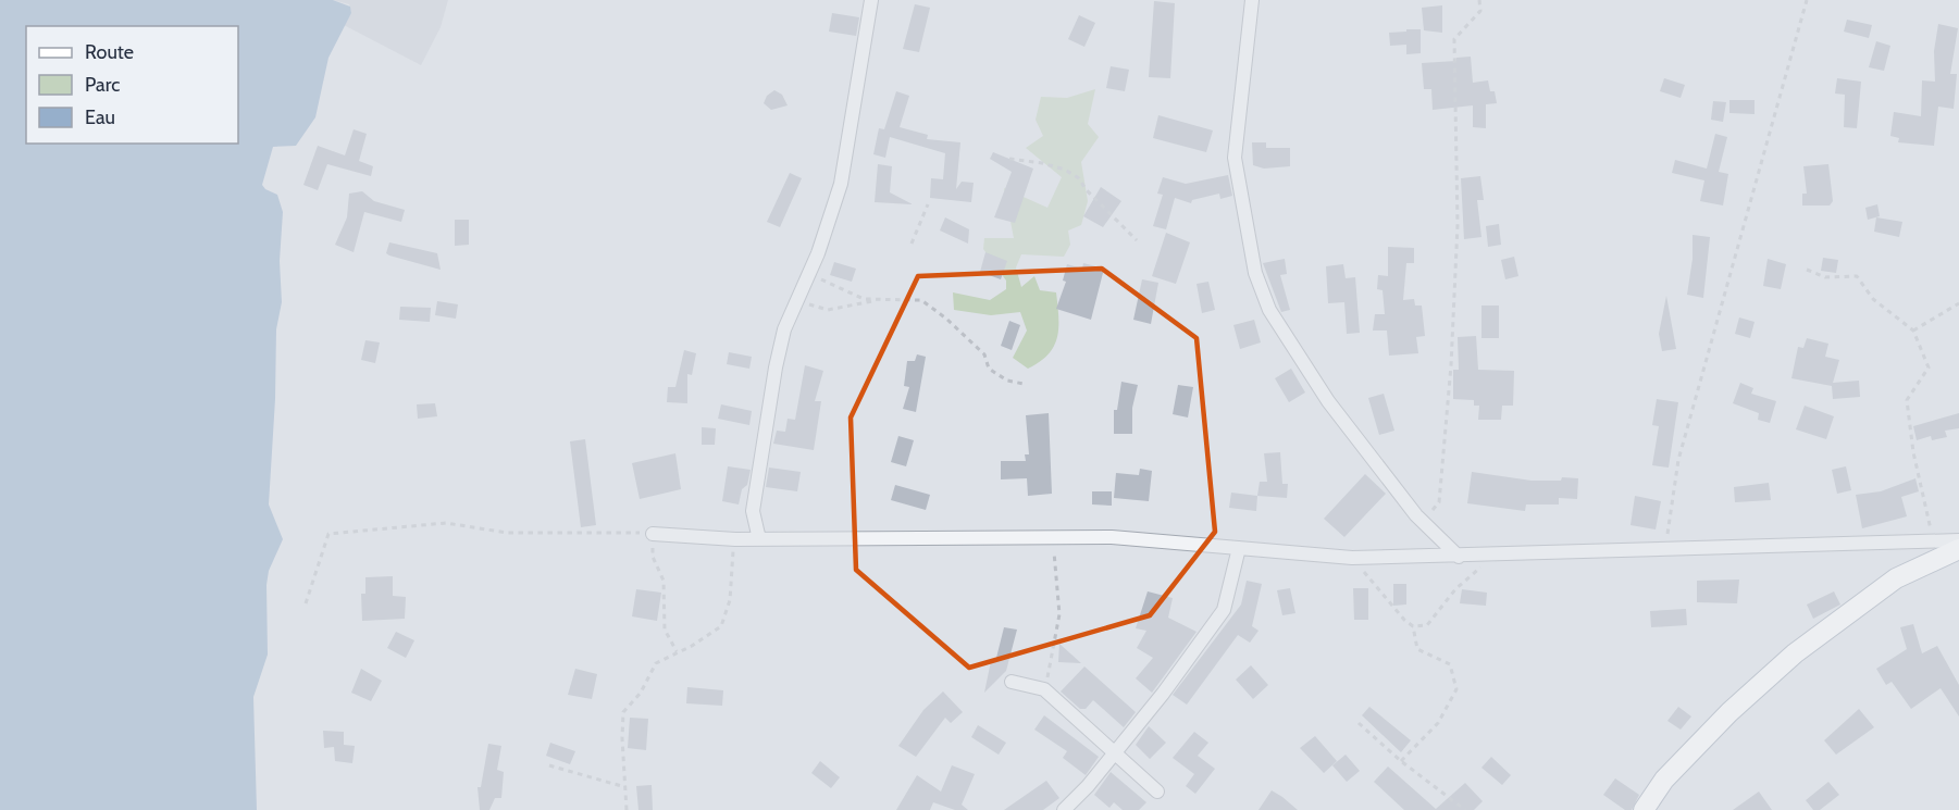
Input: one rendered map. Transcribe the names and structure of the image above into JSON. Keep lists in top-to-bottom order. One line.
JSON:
{"legend":["Route","Parc","Eau"]}
